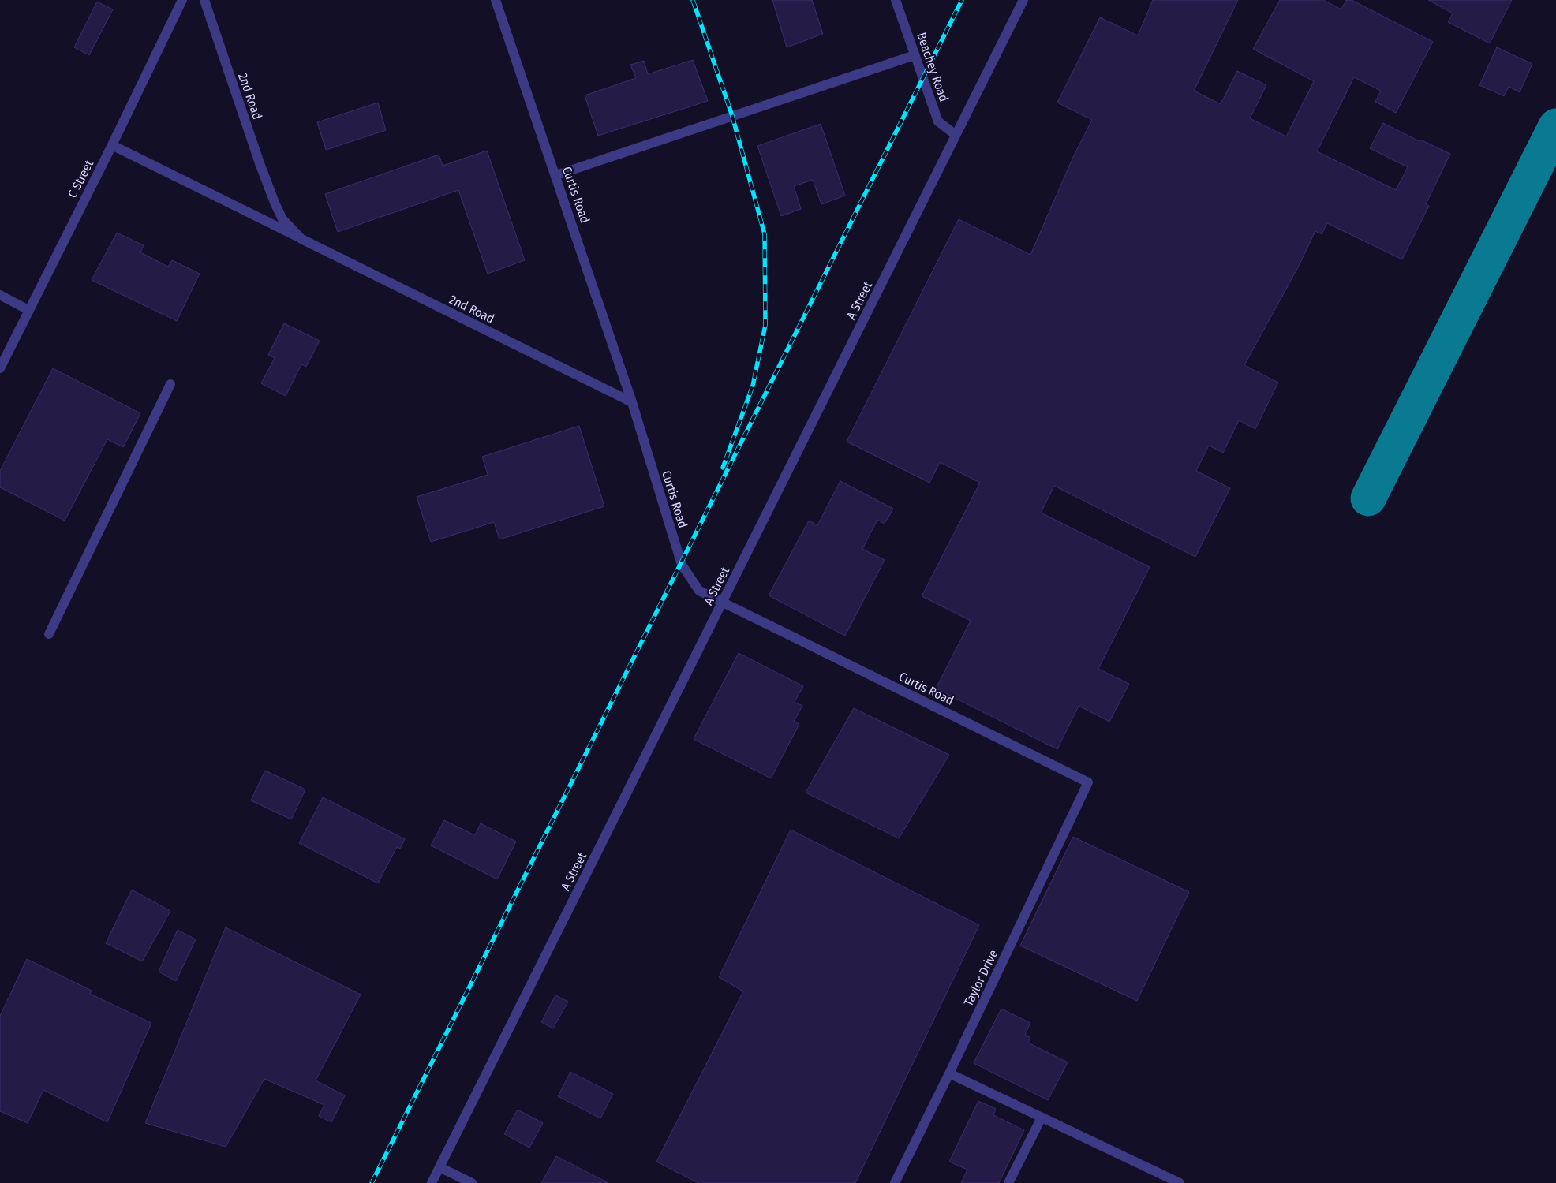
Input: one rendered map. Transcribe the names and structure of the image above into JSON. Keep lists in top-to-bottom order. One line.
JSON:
{"streets":{"street":["Beachey Road","2nd Road","C Street","Curtis Road","A Street","Taylor Drive"]},"crossings":[["Beachey Road","A Street"],["2nd Road","C Street"],["2nd Road","Curtis Road"],["Curtis Road","A Street"],["Curtis Road","Taylor Drive"]]}
